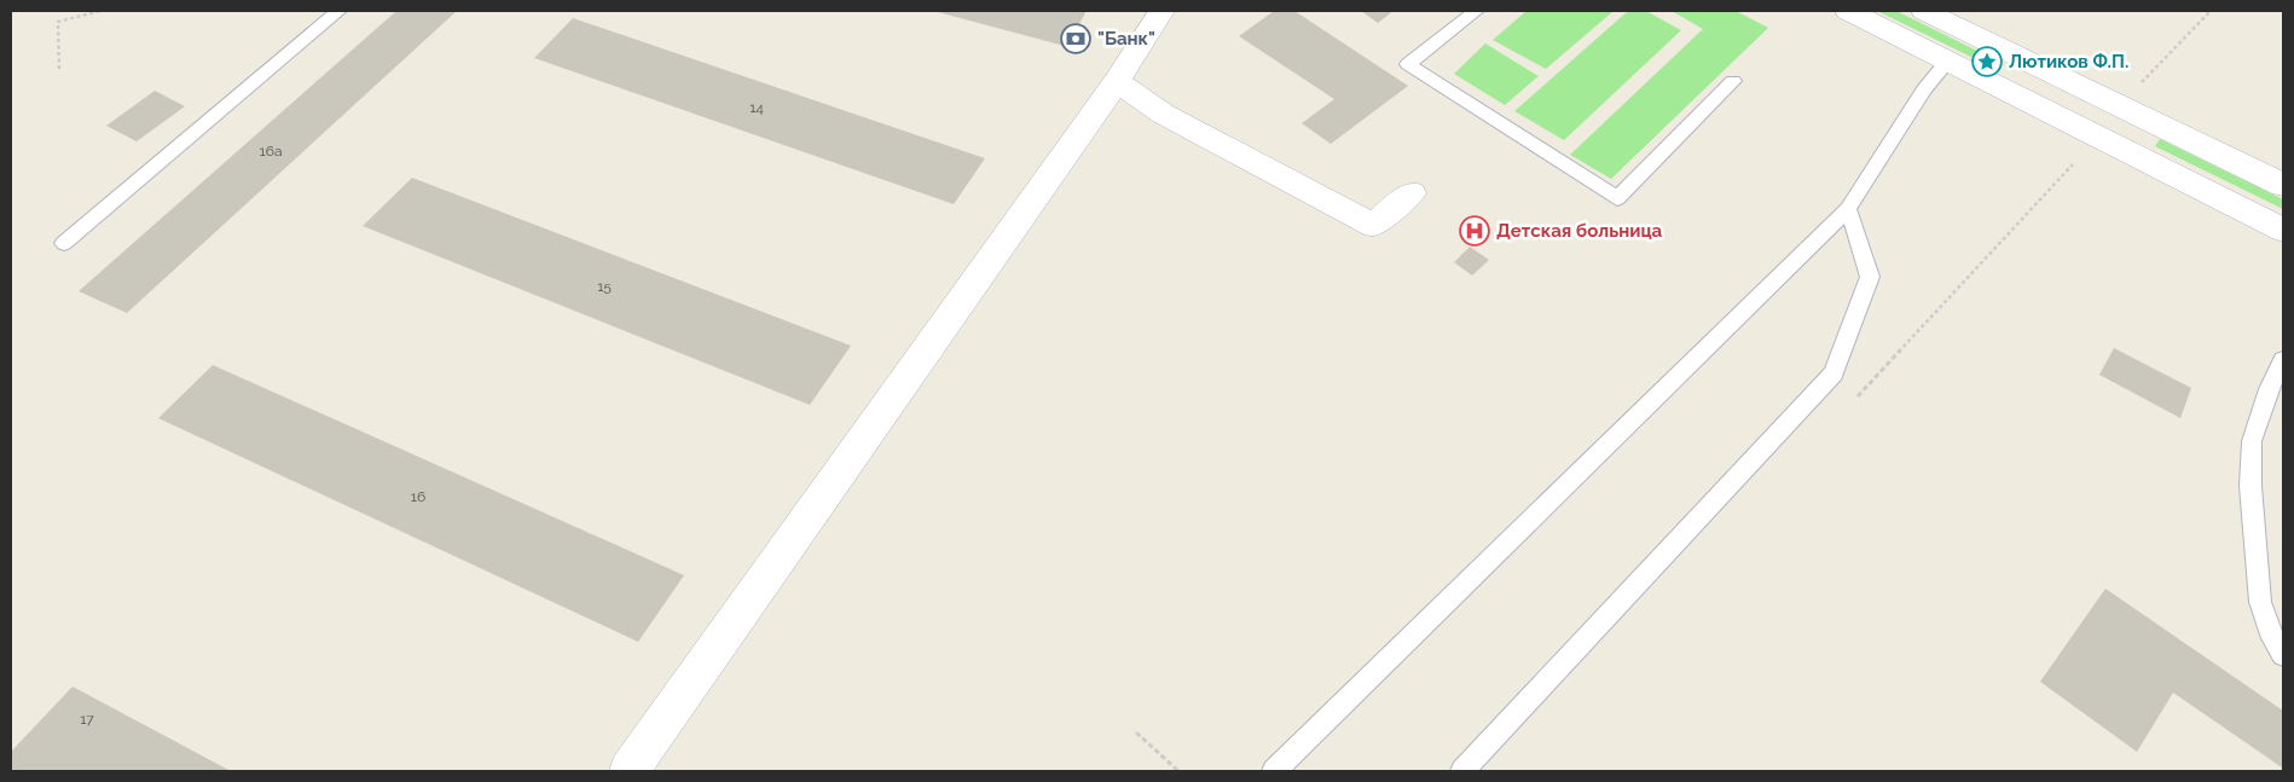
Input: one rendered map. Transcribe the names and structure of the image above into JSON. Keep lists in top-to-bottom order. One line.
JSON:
{"places":{"bank":["\"Банк\""],"place":["Лютиков Ф.П."],"hospital":["Детская больница"]},"house_numbers":["14","16а","15","16","17"]}
